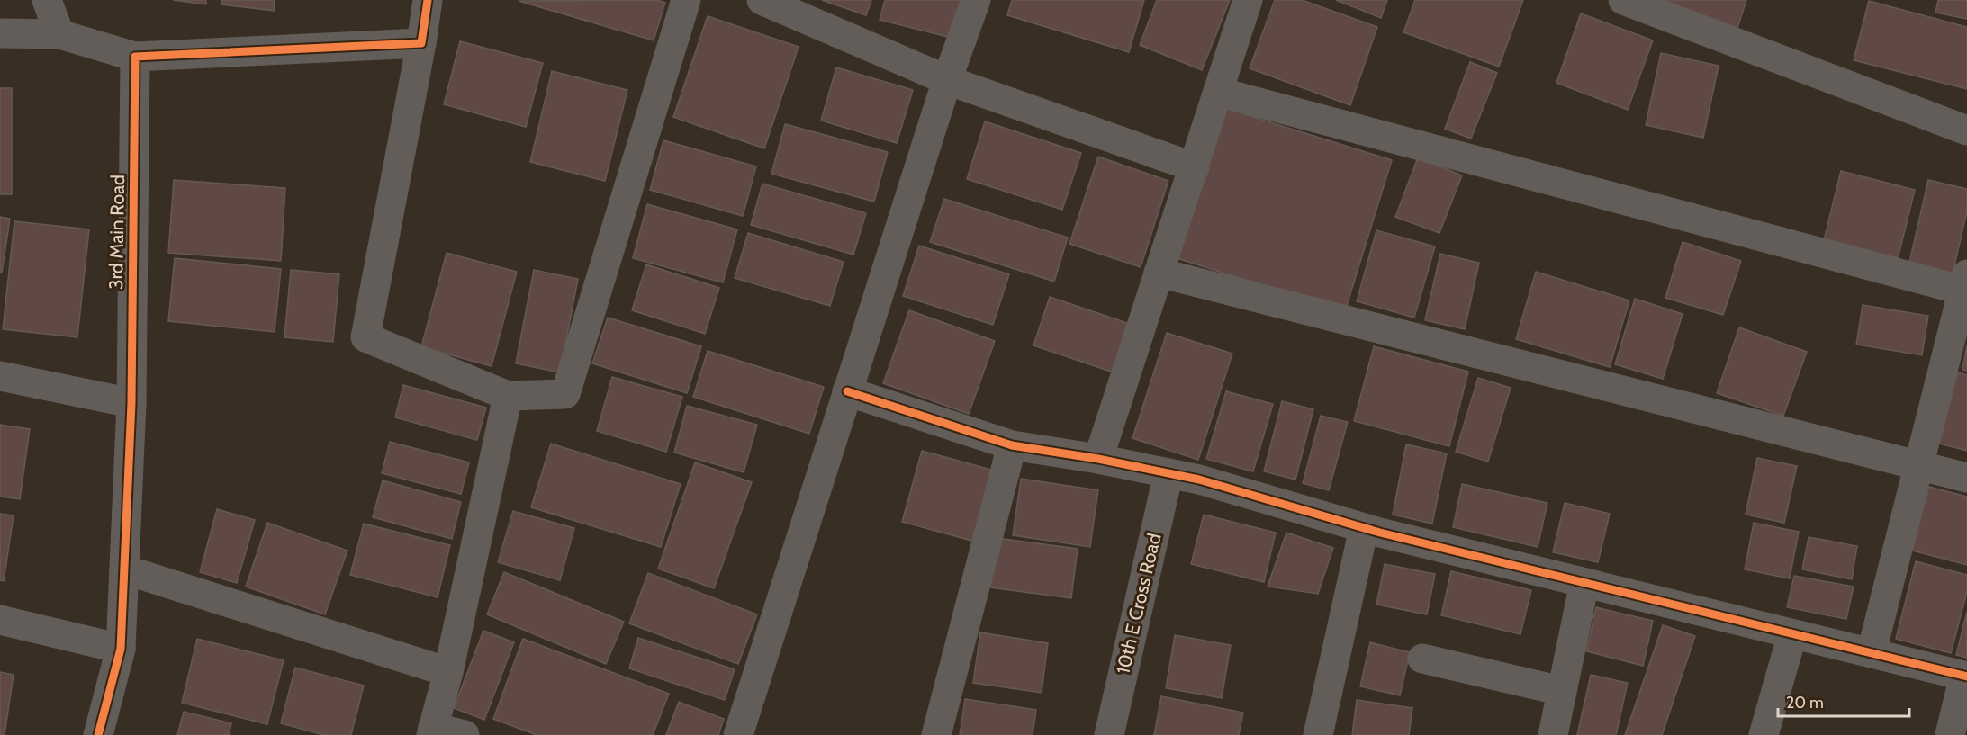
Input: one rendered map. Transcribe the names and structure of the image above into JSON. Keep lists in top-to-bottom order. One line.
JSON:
{"streets":{"street":["3rd Main Road","10th E Cross Road"]},"scale_bar":"20 m"}
